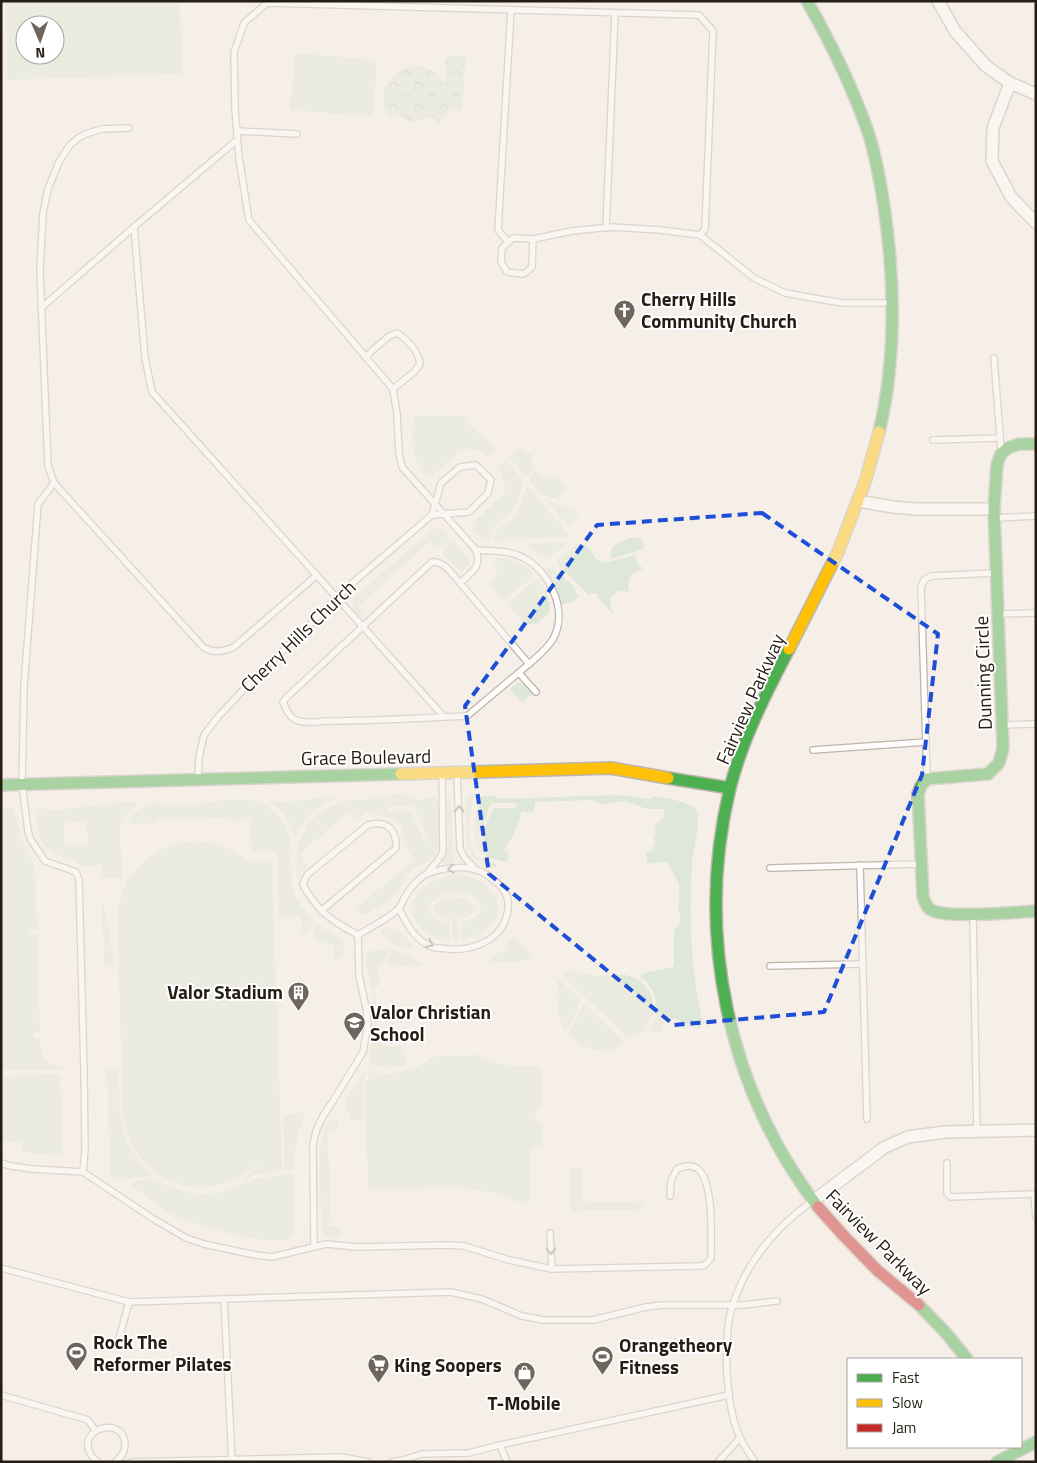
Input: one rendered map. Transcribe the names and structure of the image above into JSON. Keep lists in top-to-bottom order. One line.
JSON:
{"streets":{"main road":["Dunning Circle","Fairview Parkway","Grace Boulevard"],"lane":["Cherry Hills Church"]},"crossings":[["Cherry Hills Church","Grace Boulevard"],["Fairview Parkway","Grace Boulevard"]],"places":{"church":["Cherry Hills Community Church"],"building":["Valor Stadium"],"school or university":["Valor Christian School"],"sports":["Rock The Reformer Pilates","Orangetheory Fitness"],"supermarket":["King Soopers"],"shop":["T-Mobile"]},"legend":["Fast","Slow","Jam"],"north":"bottom"}
